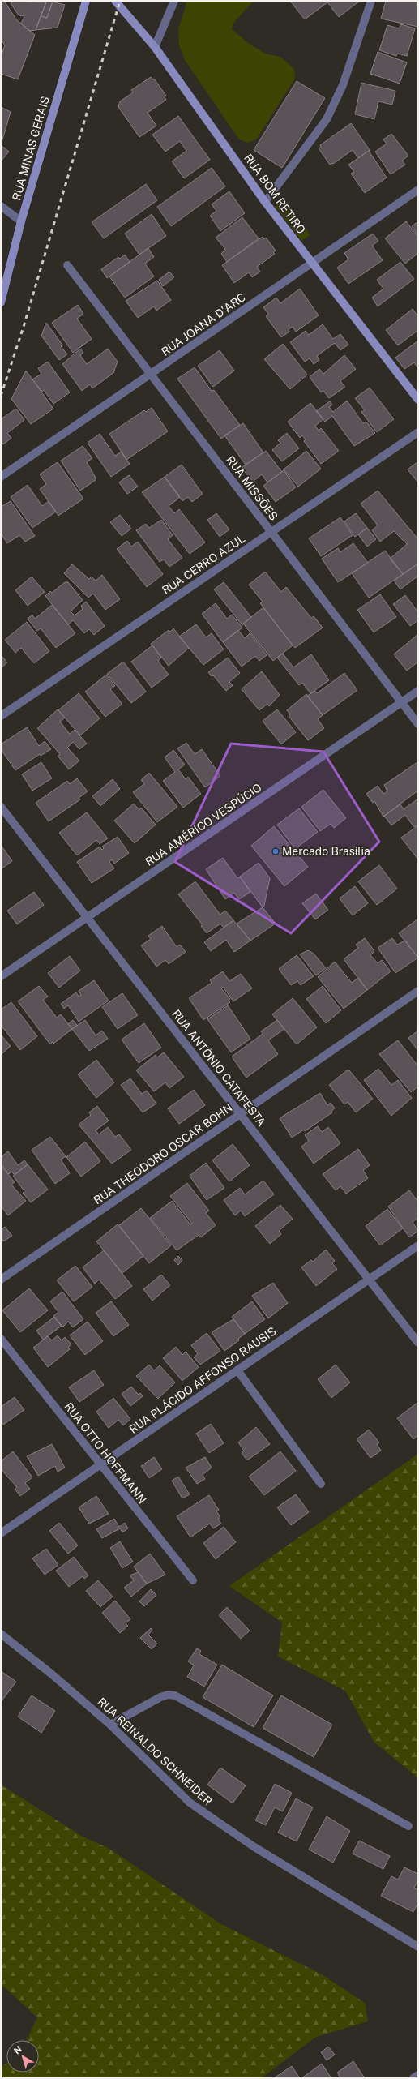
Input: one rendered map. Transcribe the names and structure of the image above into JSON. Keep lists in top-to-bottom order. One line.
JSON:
{"streets":{"street":["RUA MINAS GERAIS","RUA BOM RETIRO","RUA JOANA D'ARC","RUA MISSÕES","RUA CERRO AZUL","RUA AMÉRICO VESPÚCIO","RUA ANTÔNIO CATAFESTA","RUA THEODORO OSCAR BOHN","RUA PLÁCIDO AFFONSO RAUSIS","RUA OTTO HOFFMANN","RUA REINALDO SCHNEIDER"]},"crossings":[["RUA BOM RETIRO","RUA JOANA D'ARC"],["RUA JOANA D'ARC","RUA MISSÕES"],["RUA MISSÕES","RUA CERRO AZUL"],["RUA MISSÕES","RUA AMÉRICO VESPÚCIO"],["RUA AMÉRICO VESPÚCIO","RUA ANTÔNIO CATAFESTA"],["RUA ANTÔNIO CATAFESTA","RUA THEODORO OSCAR BOHN"],["RUA ANTÔNIO CATAFESTA","RUA PLÁCIDO AFFONSO RAUSIS"],["RUA PLÁCIDO AFFONSO RAUSIS","RUA OTTO HOFFMANN"]],"places":["Mercado Brasília"],"north":"top left"}
